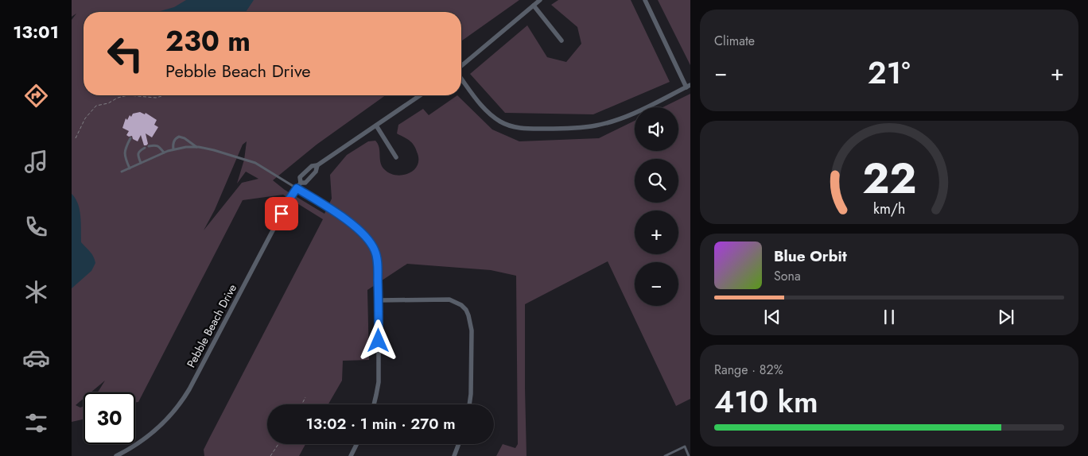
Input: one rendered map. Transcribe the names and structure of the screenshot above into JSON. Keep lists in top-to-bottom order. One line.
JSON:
{"streets":{"street":["Pebble Beach Drive"]},"page":{"tabs":"13:01","tile":["Climate",["Range · 82%","410 km"]],"turn":["230 m","Pebble Beach Drive"],"heat":["−","21°","+"],"map_buttons":["+","−"],"song":["Blue Orbit","Sona"],"limit":"30","trip":"13:02 · 1 min · 270 m","gauge":["22","km/h"]}}
